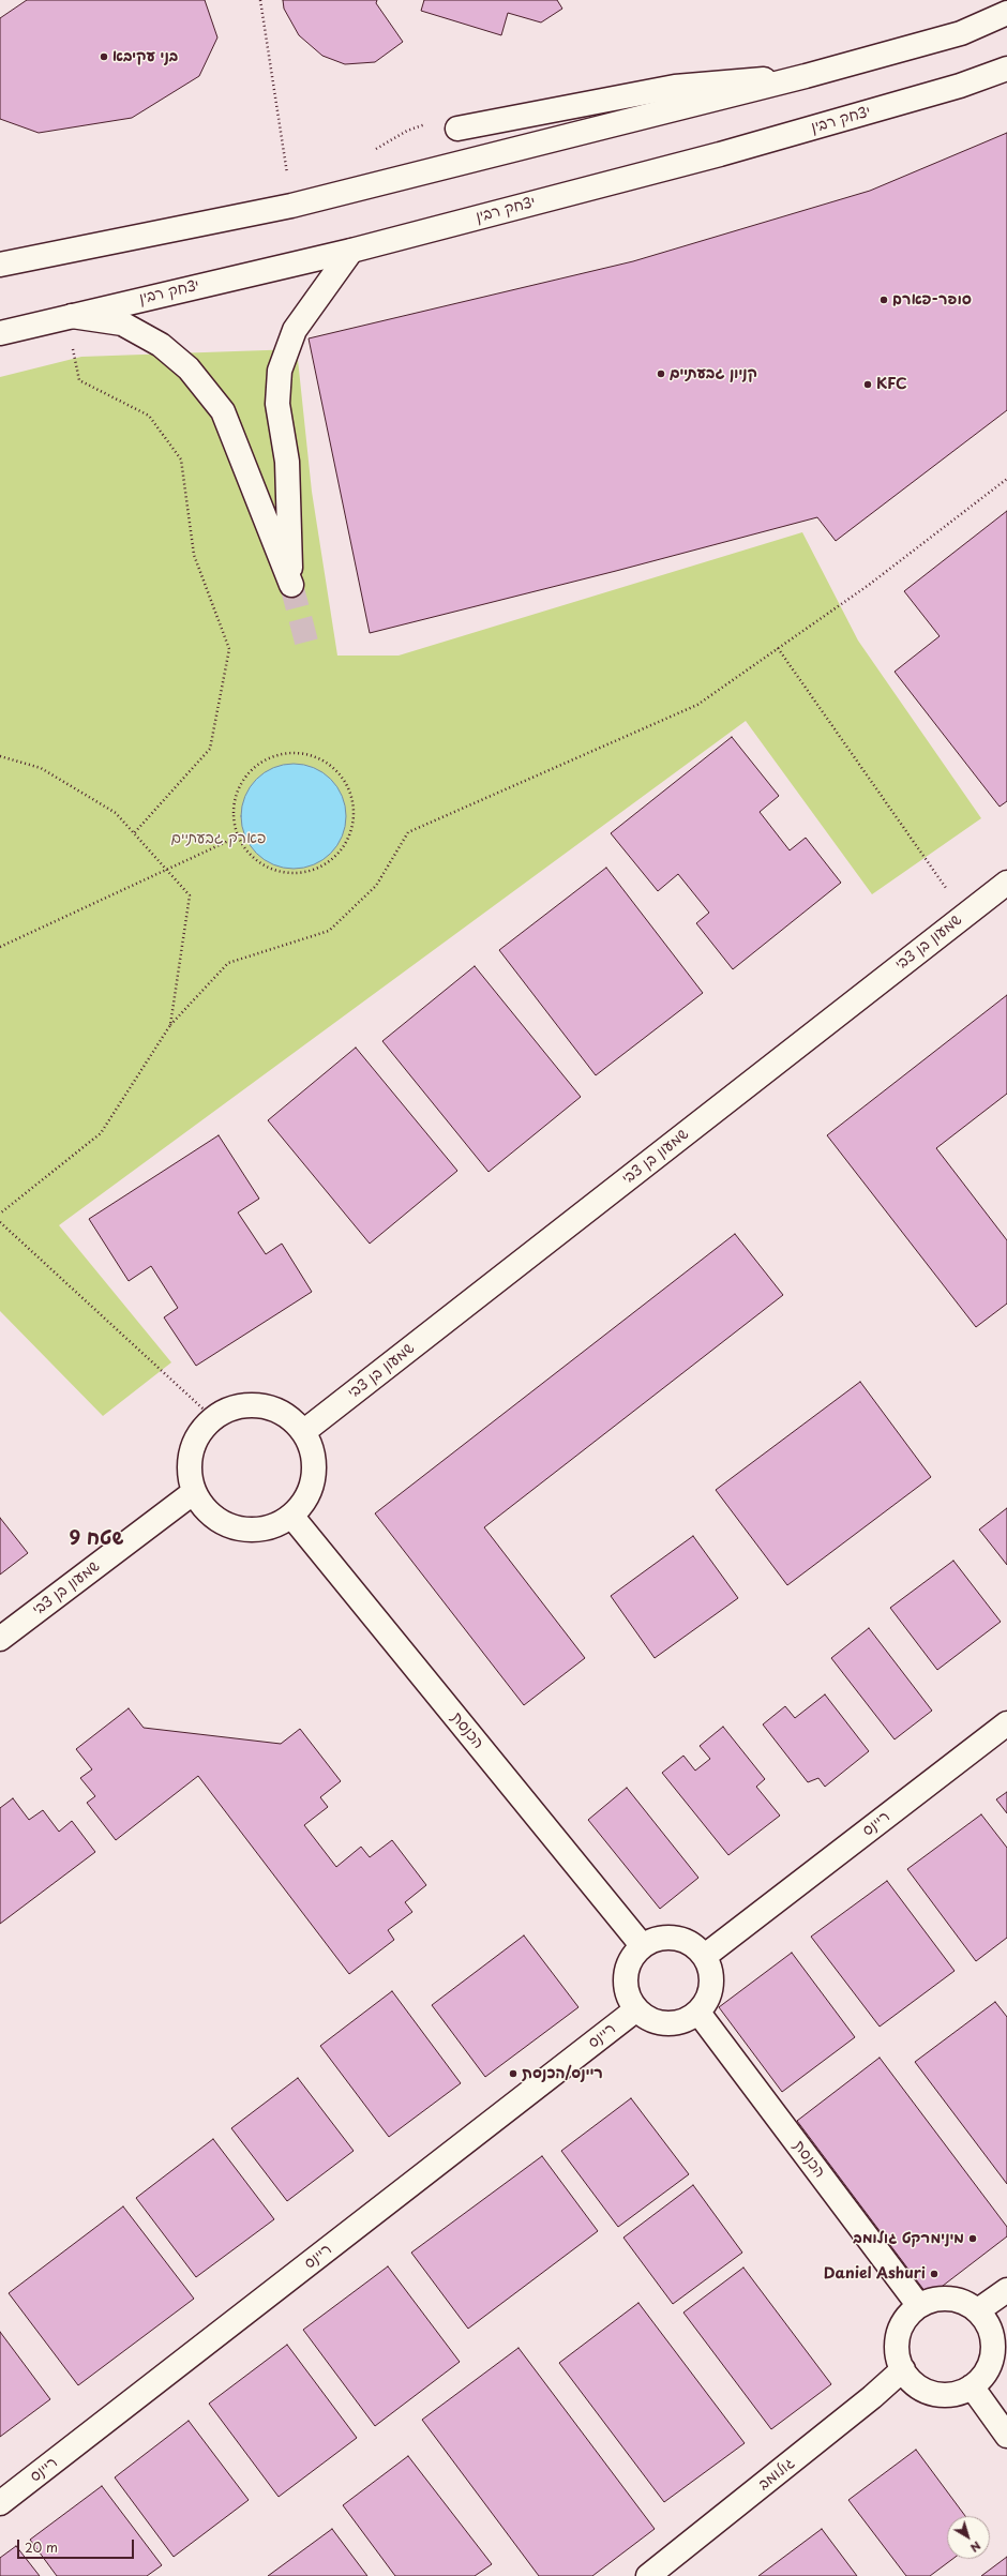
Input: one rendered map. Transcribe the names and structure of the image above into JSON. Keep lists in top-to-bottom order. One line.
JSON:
{"streets":{"street":["יצחק רבין","שמעון בן צבי","הכנסת","ריינס","גולומב"]},"crossings":[["שמעון בן צבי","הכנסת"],["הכנסת","ריינס"],["הכנסת","גולומב"]],"districts":["שטח 9"],"parks":["פארק גבעתיים"],"places":["בני עקיבא","סופר-פארם","קניון גבעתיים","KFC","ריינס/הכנסת","מינימרקט גולומב","Daniel Ashuri"],"scale_bar":"20 m","north":"bottom right"}
